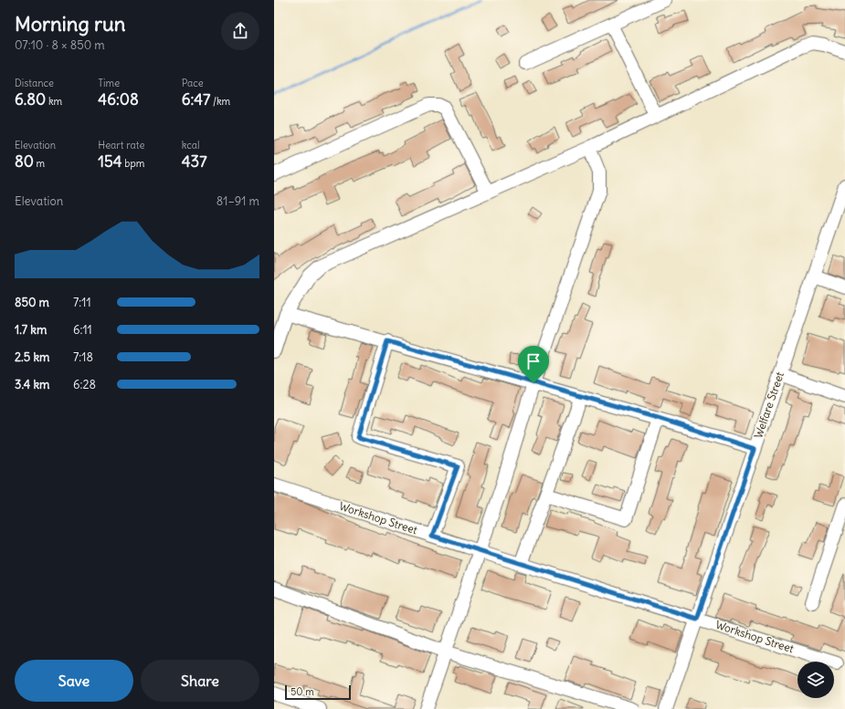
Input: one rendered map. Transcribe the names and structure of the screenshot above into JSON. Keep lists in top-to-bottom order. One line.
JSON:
{"streets":{"street":["Welfare Street","Workshop Street"]},"crossings":[["Welfare Street","Workshop Street"]],"scale_bar":"50 m","page":{"heading":["Morning run","07:10 · 8 × 850 m"],"stats":[["Distance","6.80 km"],["Time","46:08"],["Pace","6:47 /km"],["Elevation","80 m"],["Heart rate","154 bpm"],["kcal","437"]],"chart":["Elevation","81–91 m"],"list":[{"name":"850 m","note":"7:11"},{"name":"1.7 km","note":"6:11"},{"name":"2.5 km","note":"7:18"},{"name":"3.4 km","note":"6:28"}],"buttons":["Save","Share"],"scale":"50 m"}}
